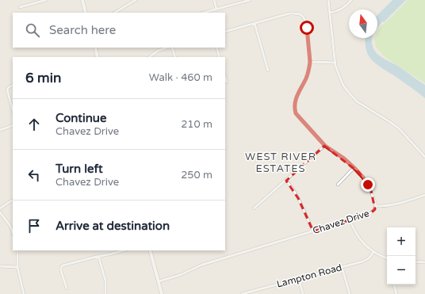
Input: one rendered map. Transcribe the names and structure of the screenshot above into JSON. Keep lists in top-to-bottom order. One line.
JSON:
{"streets":{"street":["Chavez Drive","Lampton Road"]},"districts":["WEST RIVER ESTATES"],"north":"top","page":{"search":"Search here","heading":["6 min","Walk · 460 m"],"list":[["Continue","Chavez Drive","210 m"],["Turn left","Chavez Drive","250 m"],"Arrive at destination"],"map_buttons":["+","−"]}}
